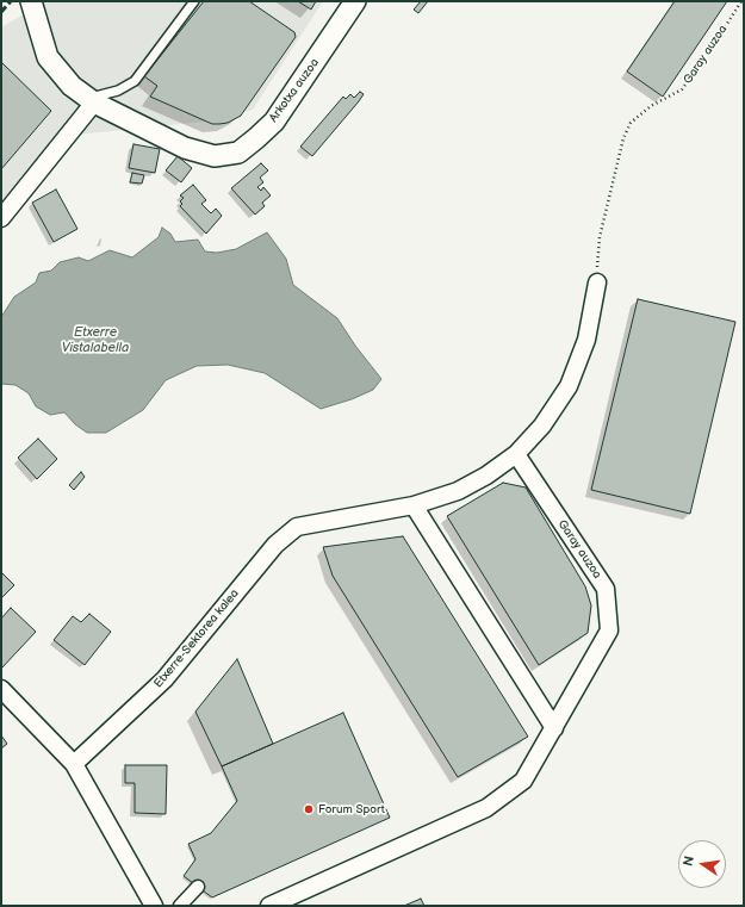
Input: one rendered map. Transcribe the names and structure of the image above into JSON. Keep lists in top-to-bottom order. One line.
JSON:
{"streets":{"street":["Garay auzoa","Arkotxa auzoa","Etxerre-Sektorea kalea"]},"water":["Etxerre Vistalabella"],"places":["Forum Sport"],"north":"left"}
